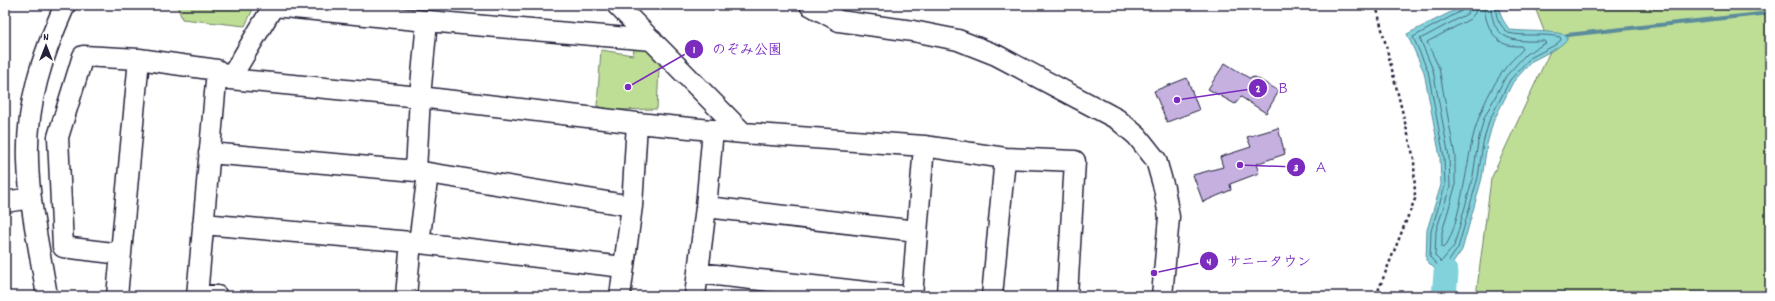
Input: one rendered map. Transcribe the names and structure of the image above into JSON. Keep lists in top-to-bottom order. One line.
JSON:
{"places":["のぞみ公園","Ｂ","Ａ","サニータウン"],"north":"top"}
